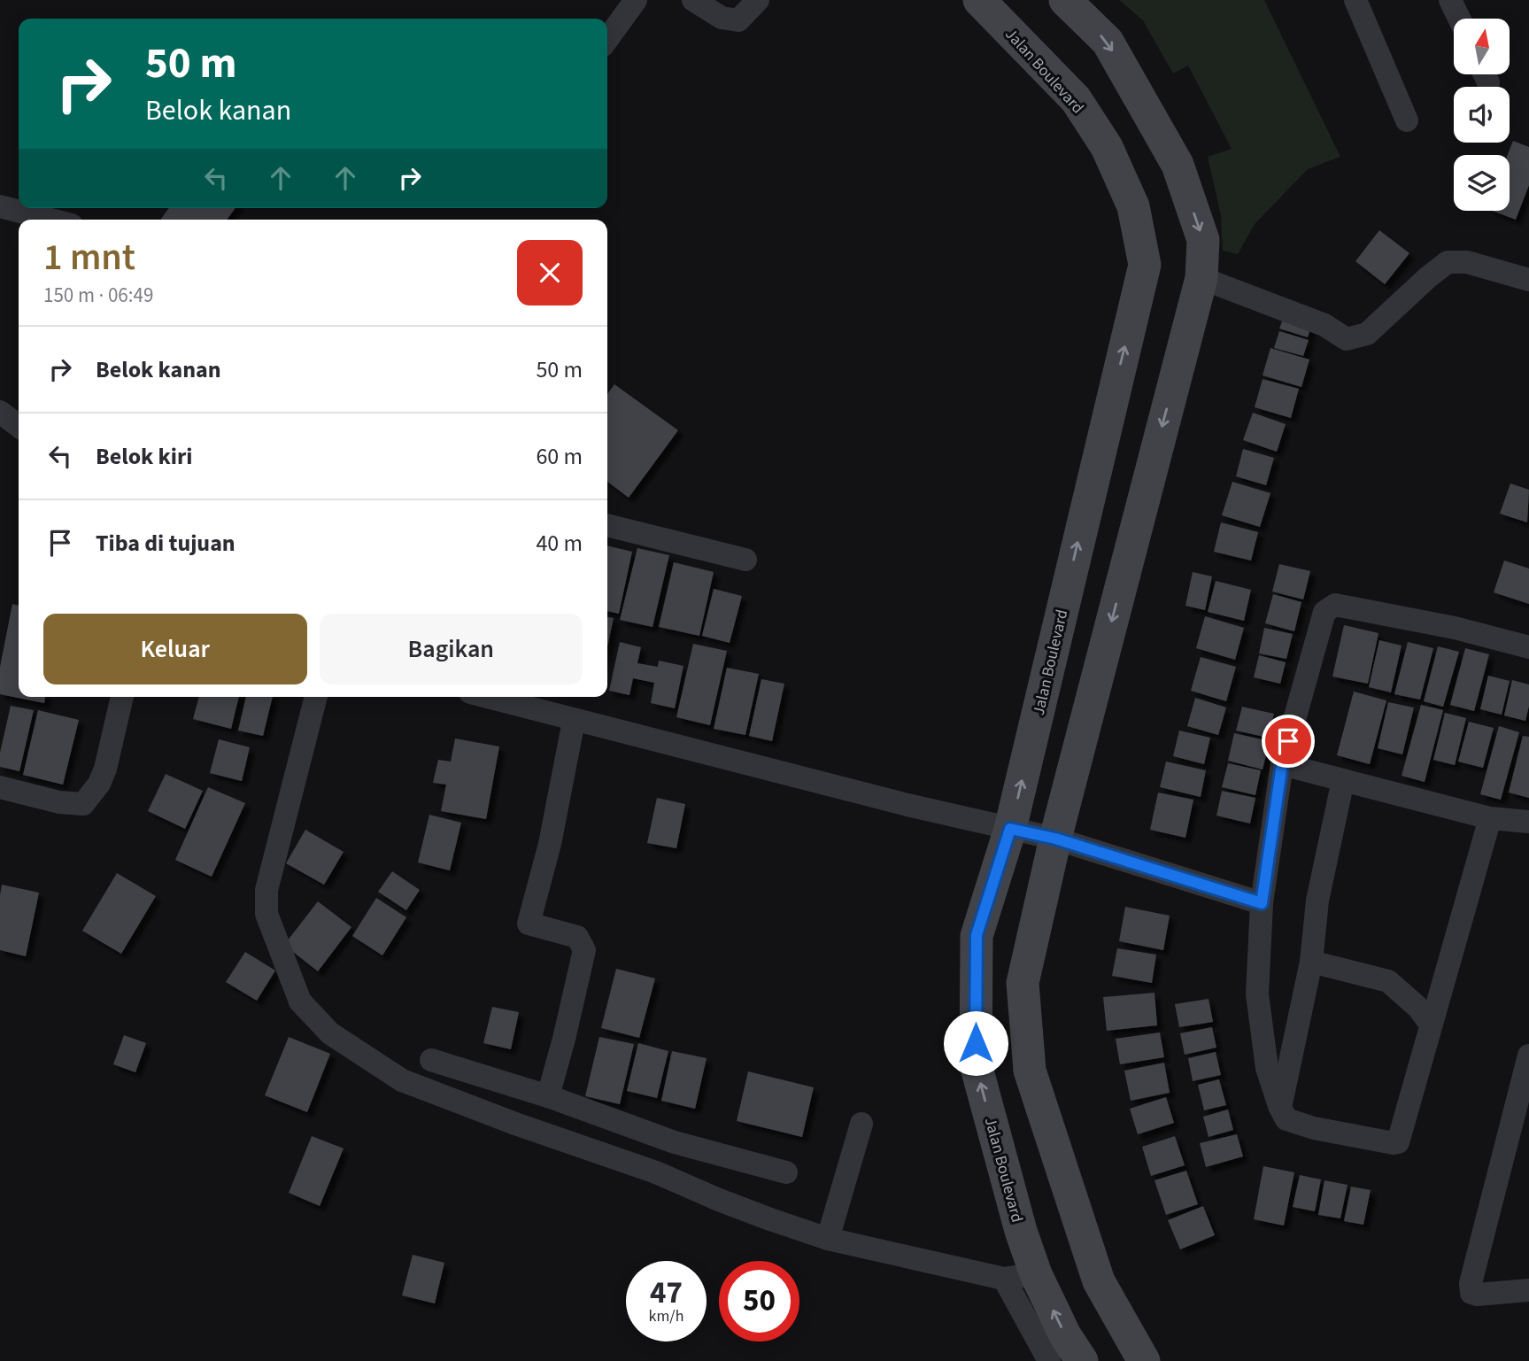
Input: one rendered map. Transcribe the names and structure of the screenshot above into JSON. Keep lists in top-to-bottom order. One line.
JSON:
{"streets":{"main road":["Jalan Boulevard"]},"north":"top","page":{"turn":["50 m","Belok kanan"],"heading":["1 mnt","150 m · 06:49"],"list":[{"name":"Belok kanan","value":"50 m"},{"name":"Belok kiri","value":"60 m"},{"name":"Tiba di tujuan","value":"40 m"}],"buttons":["Keluar","Bagikan"],"speed":"47 km/h","limit":"50"}}
